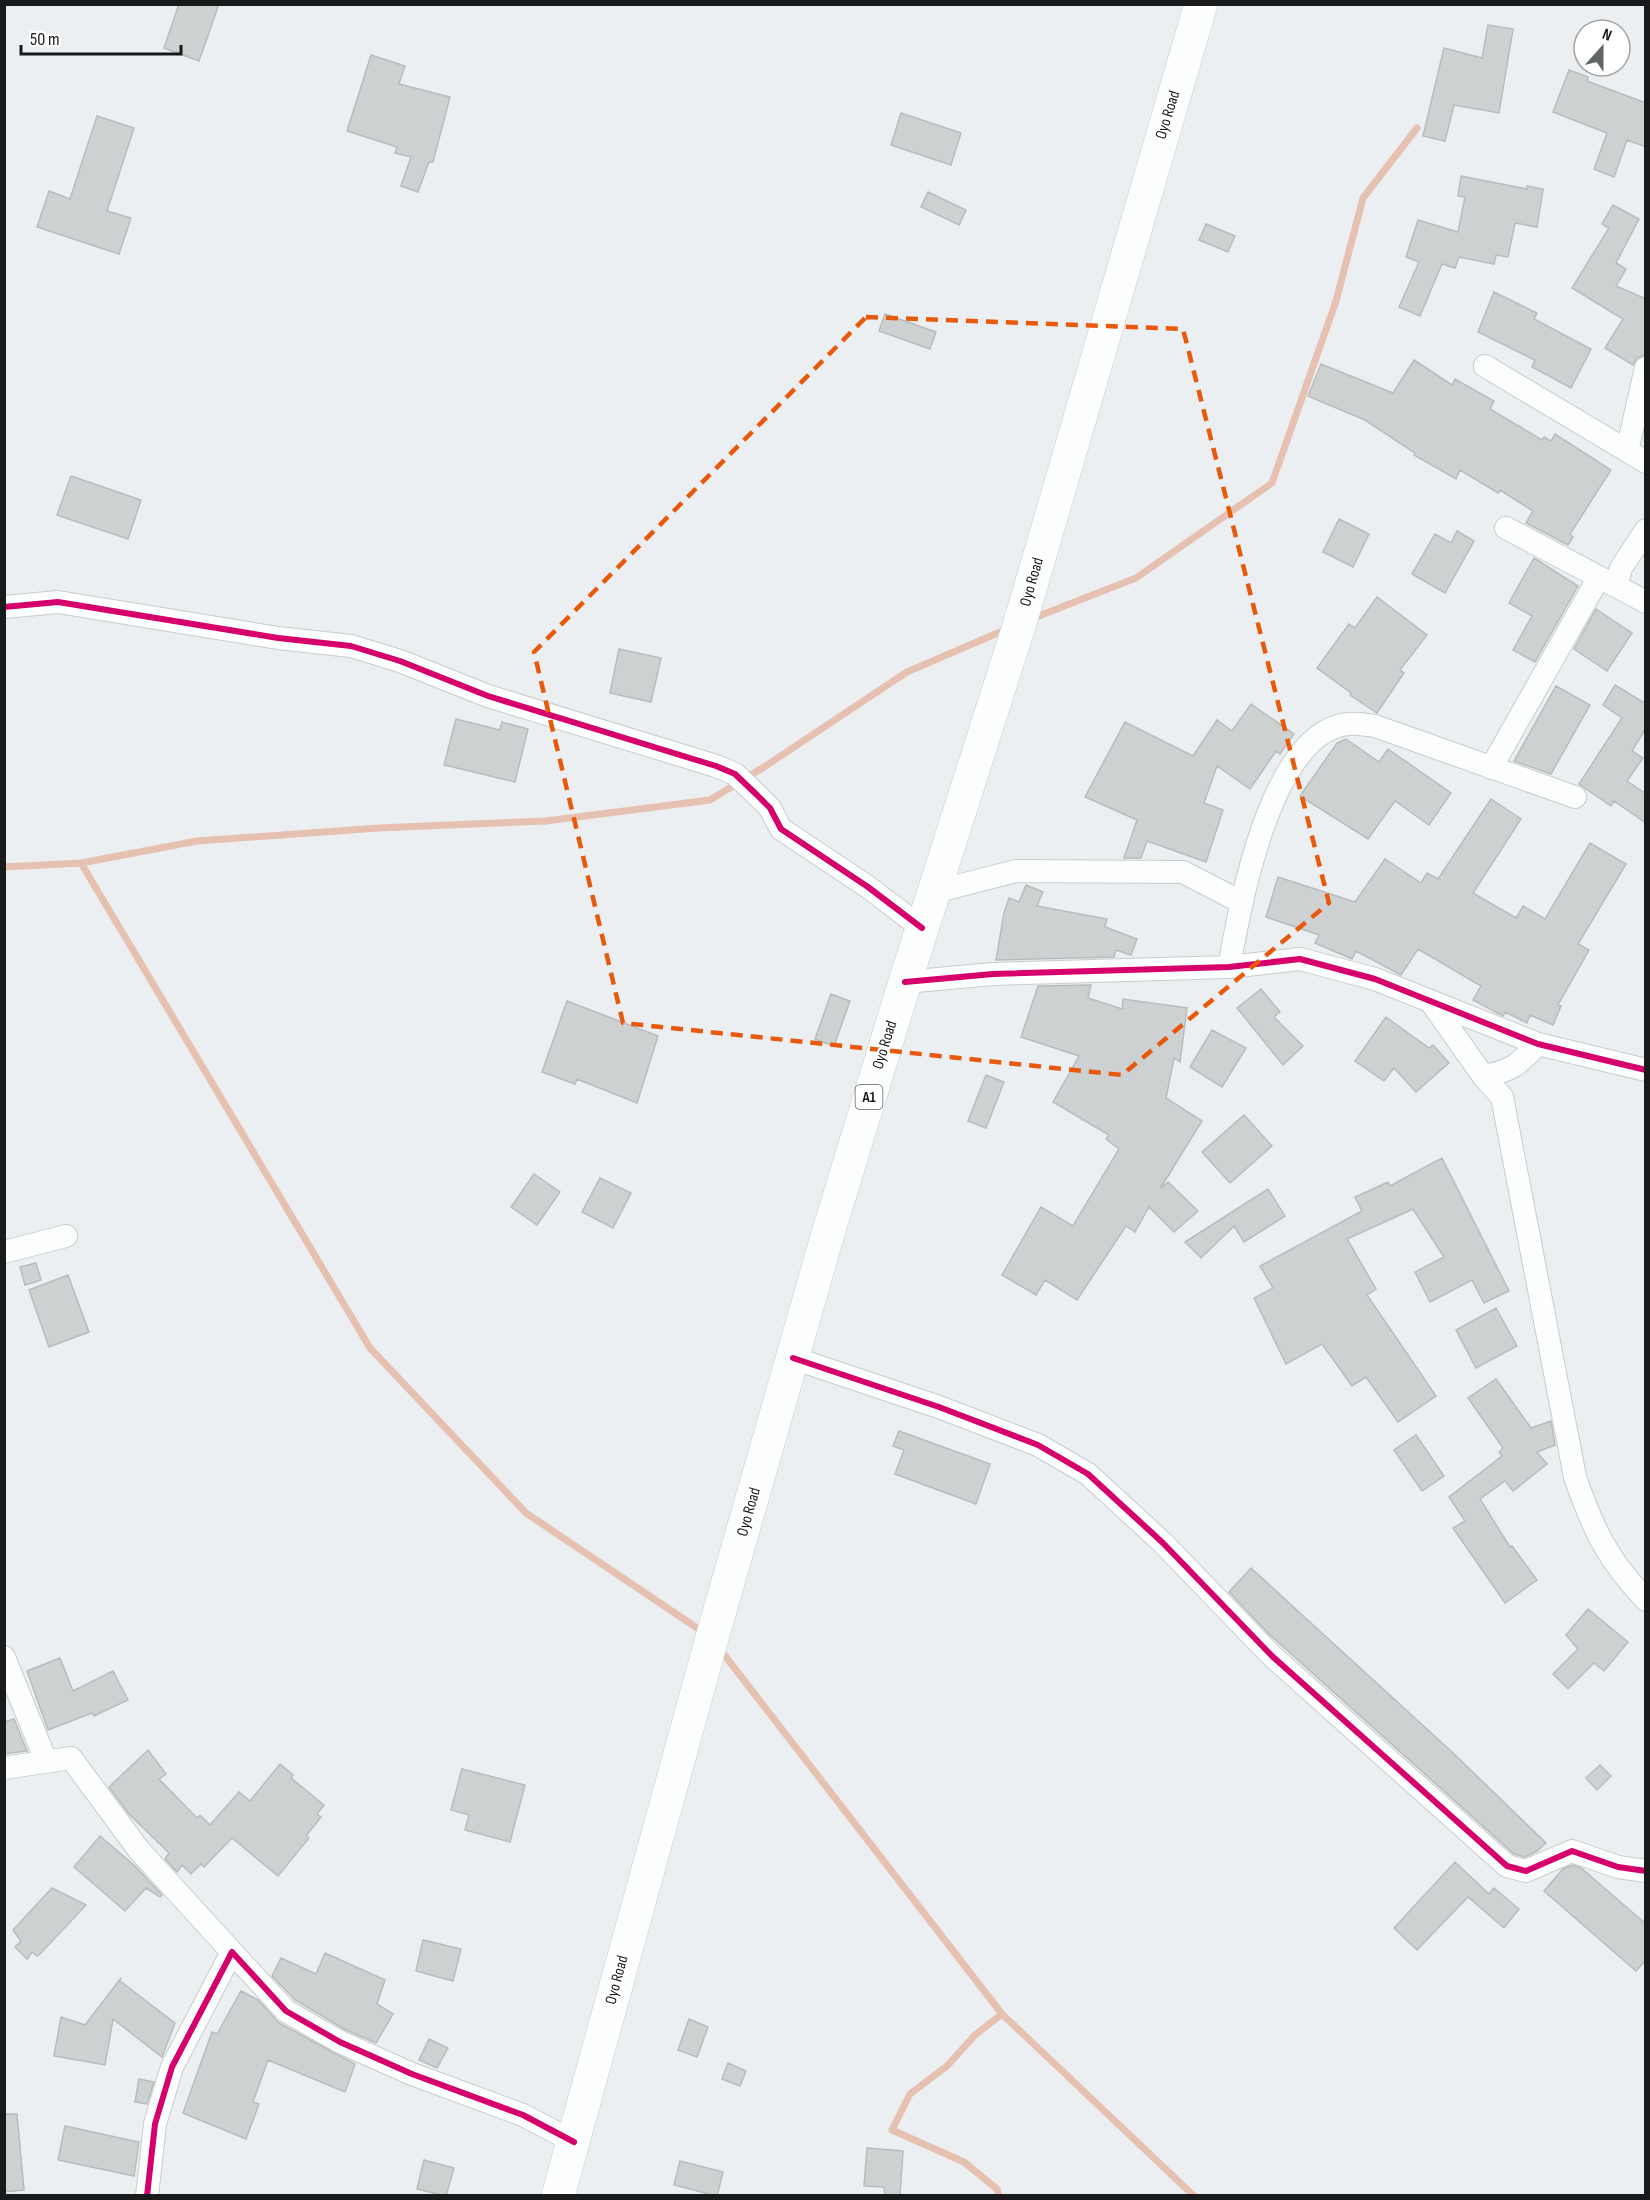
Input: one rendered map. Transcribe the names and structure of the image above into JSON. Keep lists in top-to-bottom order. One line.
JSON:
{"streets":{"highway":["Oyo Road","A1"]},"scale_bar":"50 m","north":"top"}
